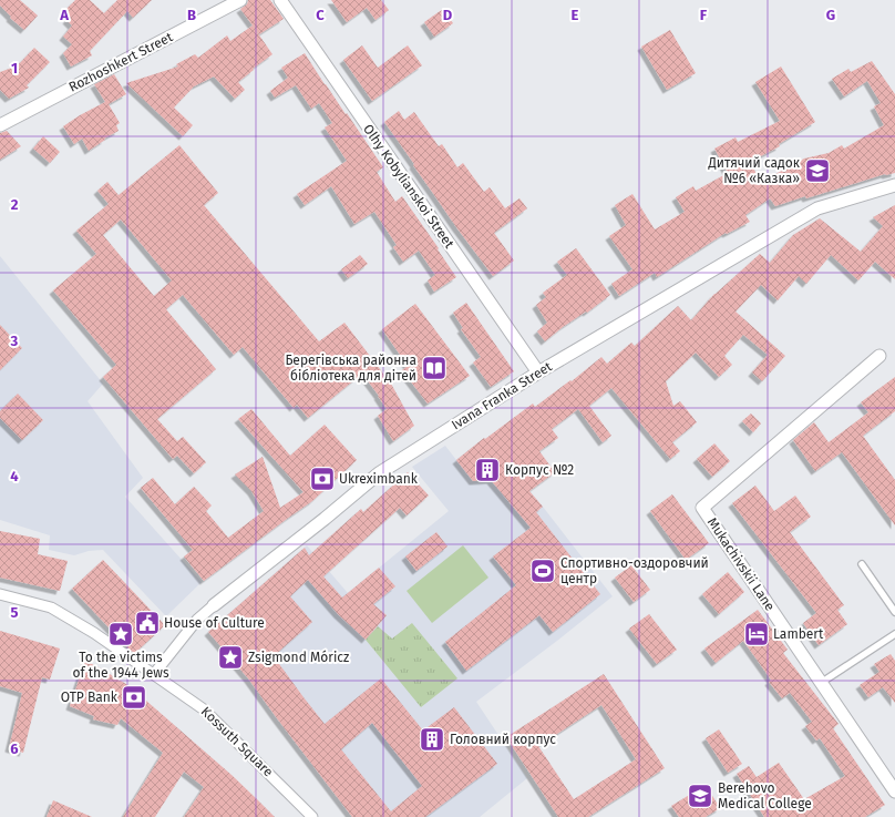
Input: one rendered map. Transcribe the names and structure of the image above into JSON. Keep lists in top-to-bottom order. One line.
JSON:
{"streets":{"street":["Rozhoshkert Street","Olhy Kobylianskoi Street","Ivana Franka Street","Mukachivskii Lane","Kossuth Square"]},"crossings":[["Olhy Kobylianskoi Street","Ivana Franka Street"],["Ivana Franka Street","Kossuth Square"]],"places":{"school or university":["Дитячий садок №6 «Казка»","Berehovo Medical College"],"library":["Берегівська районна бібліотека для дітей"],"building":["Корпус №2","Головний корпус"],"bank":["Ukreximbank","OTP Bank"],"sports":["Спортивно-оздоровчий центр"],"public building":["House of Culture"],"place":["To the victims of the 1944 Jews","Zsigmond Móricz"],"hotel":["Lambert"]},"grid":{"columns":["A","B","C","D","E","F","G"],"rows":["1","2","3","4","5","6"]}}
